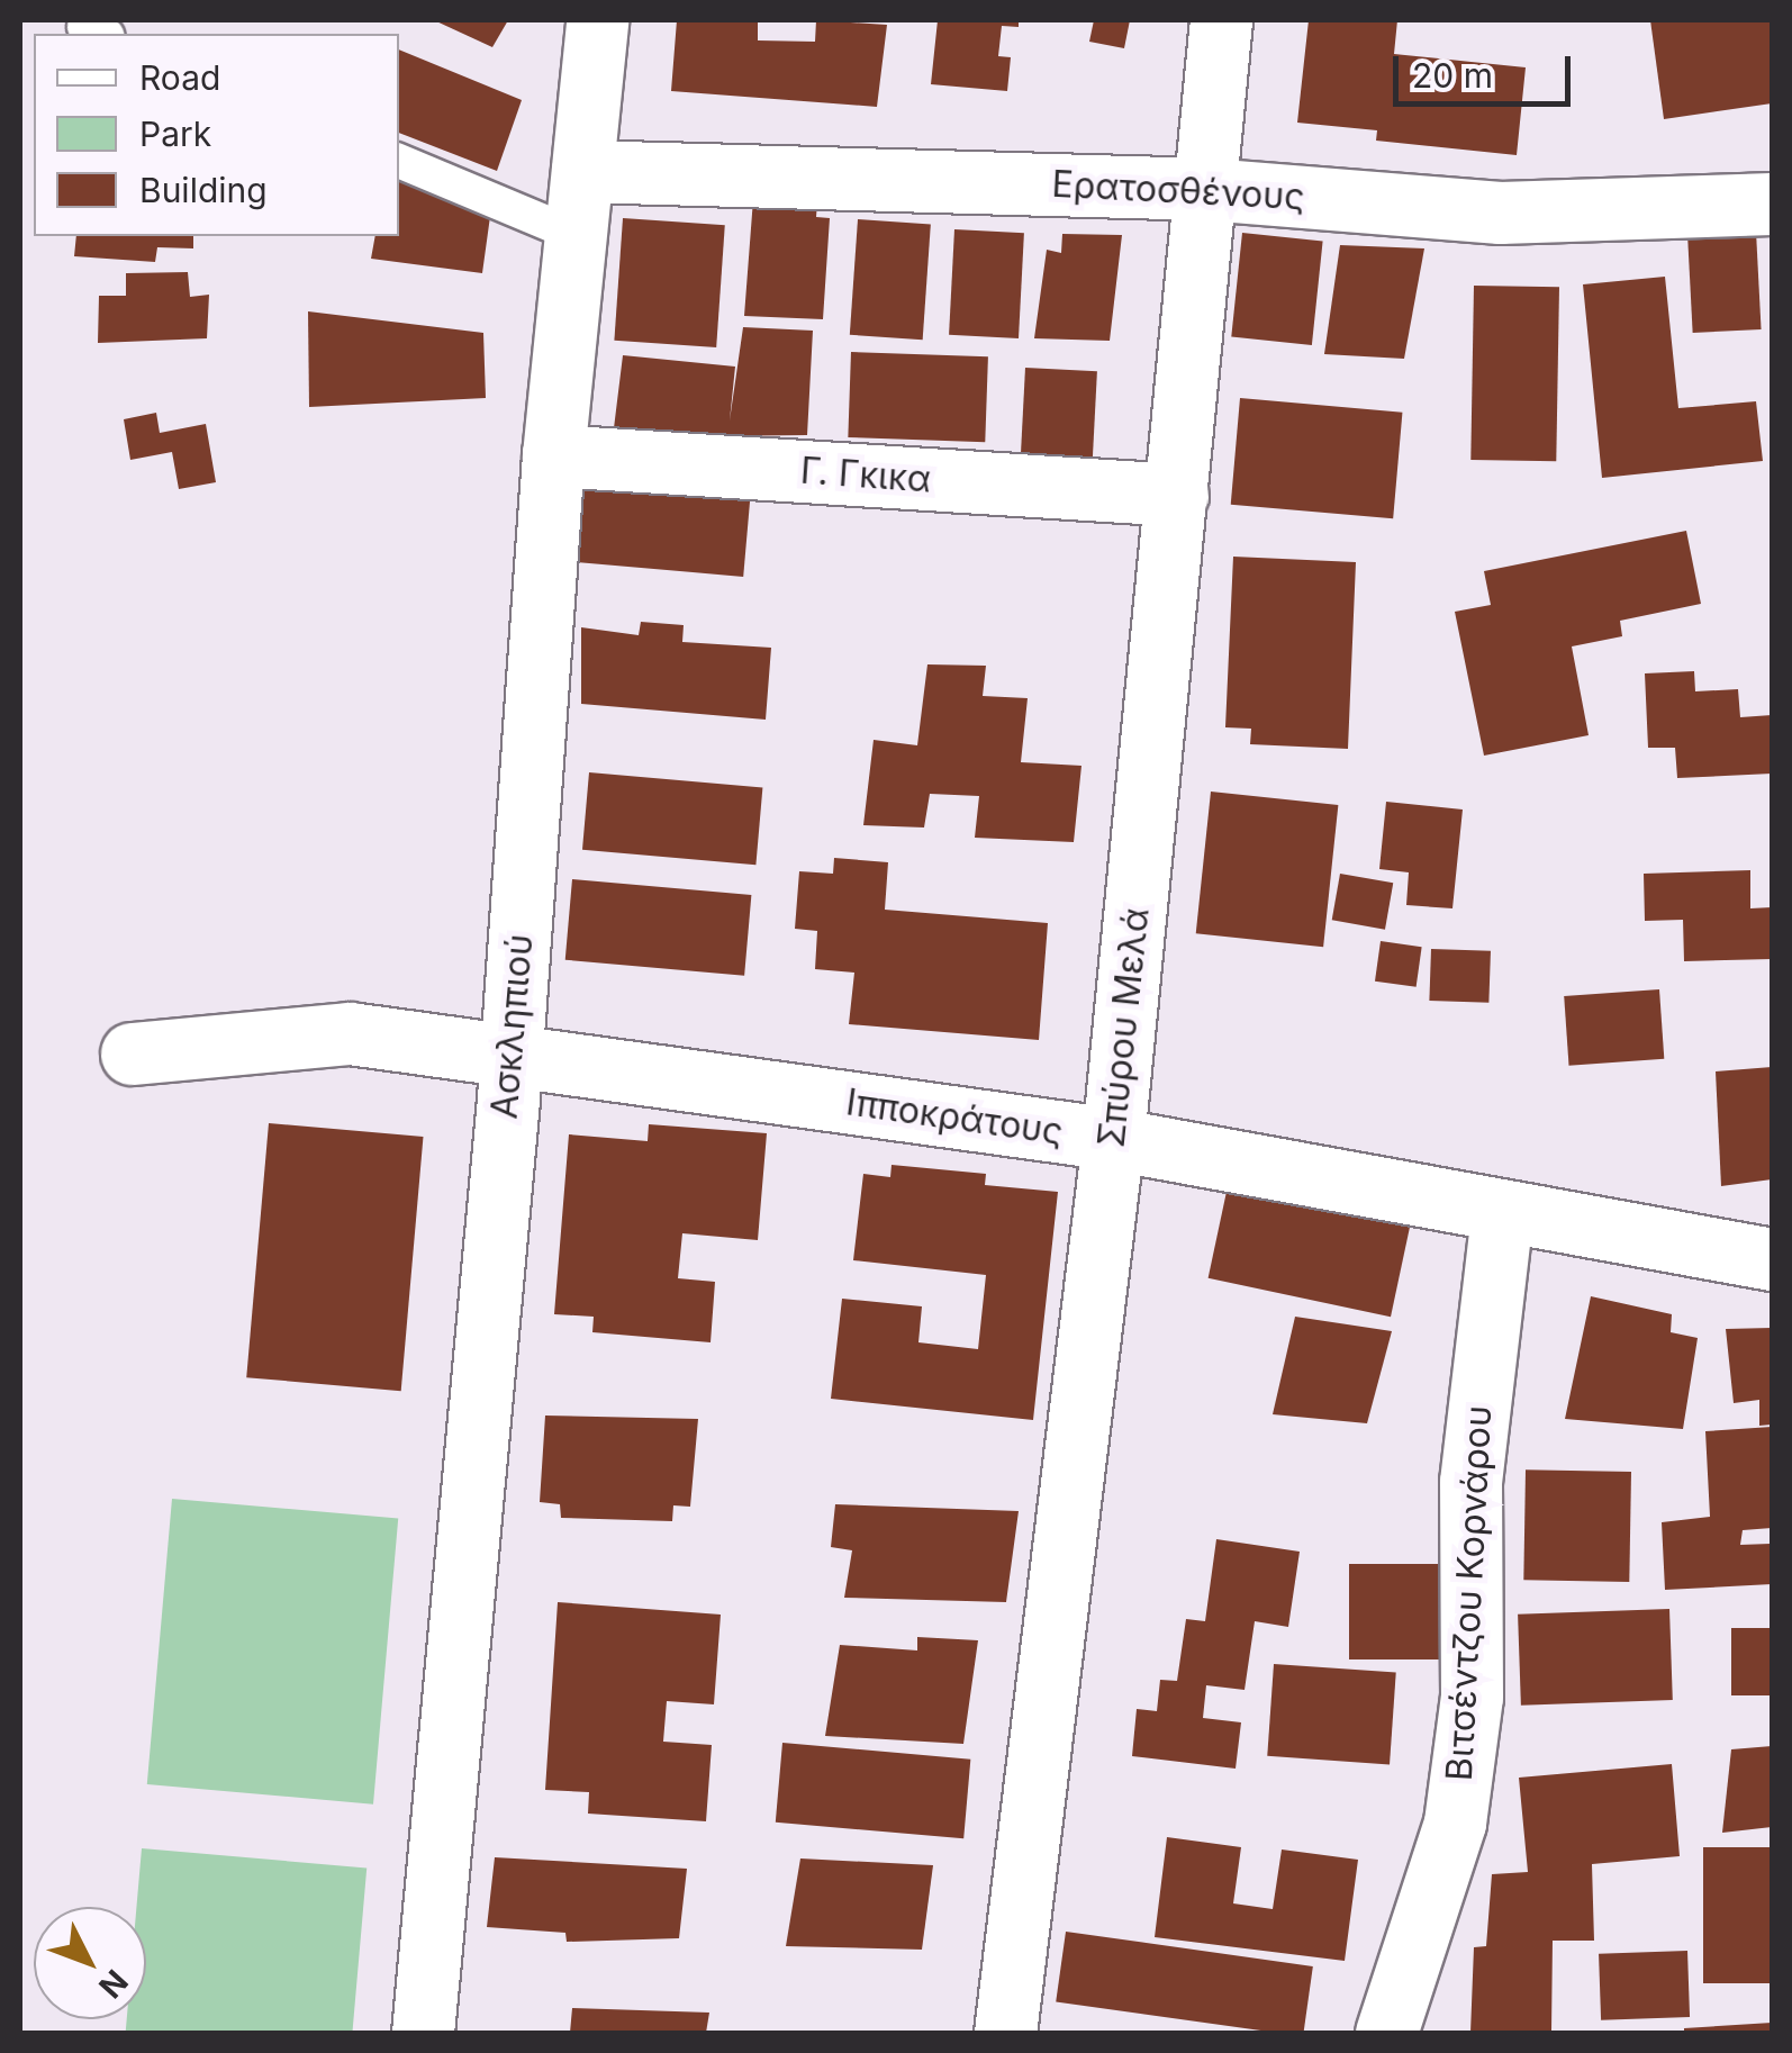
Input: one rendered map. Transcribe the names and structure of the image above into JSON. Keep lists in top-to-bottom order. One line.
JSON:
{"streets":{"street":["Ερατοσθένους","Γ. Γκικα","Ασκληπιού","Σπύρου Μελά","Ιπποκράτους","Βιτσέντζου Κορνάρου"]},"crossings":[["Ερατοσθένους","Ασκληπιού"],["Ερατοσθένους","Σπύρου Μελά"],["Γ. Γκικα","Ασκληπιού"],["Γ. Γκικα","Σπύρου Μελά"],["Ασκληπιού","Ιπποκράτους"],["Σπύρου Μελά","Ιπποκράτους"],["Ιπποκράτους","Βιτσέντζου Κορνάρου"]],"legend":["Road","Park","Building"],"scale_bar":"20 m","north":"bottom right"}
